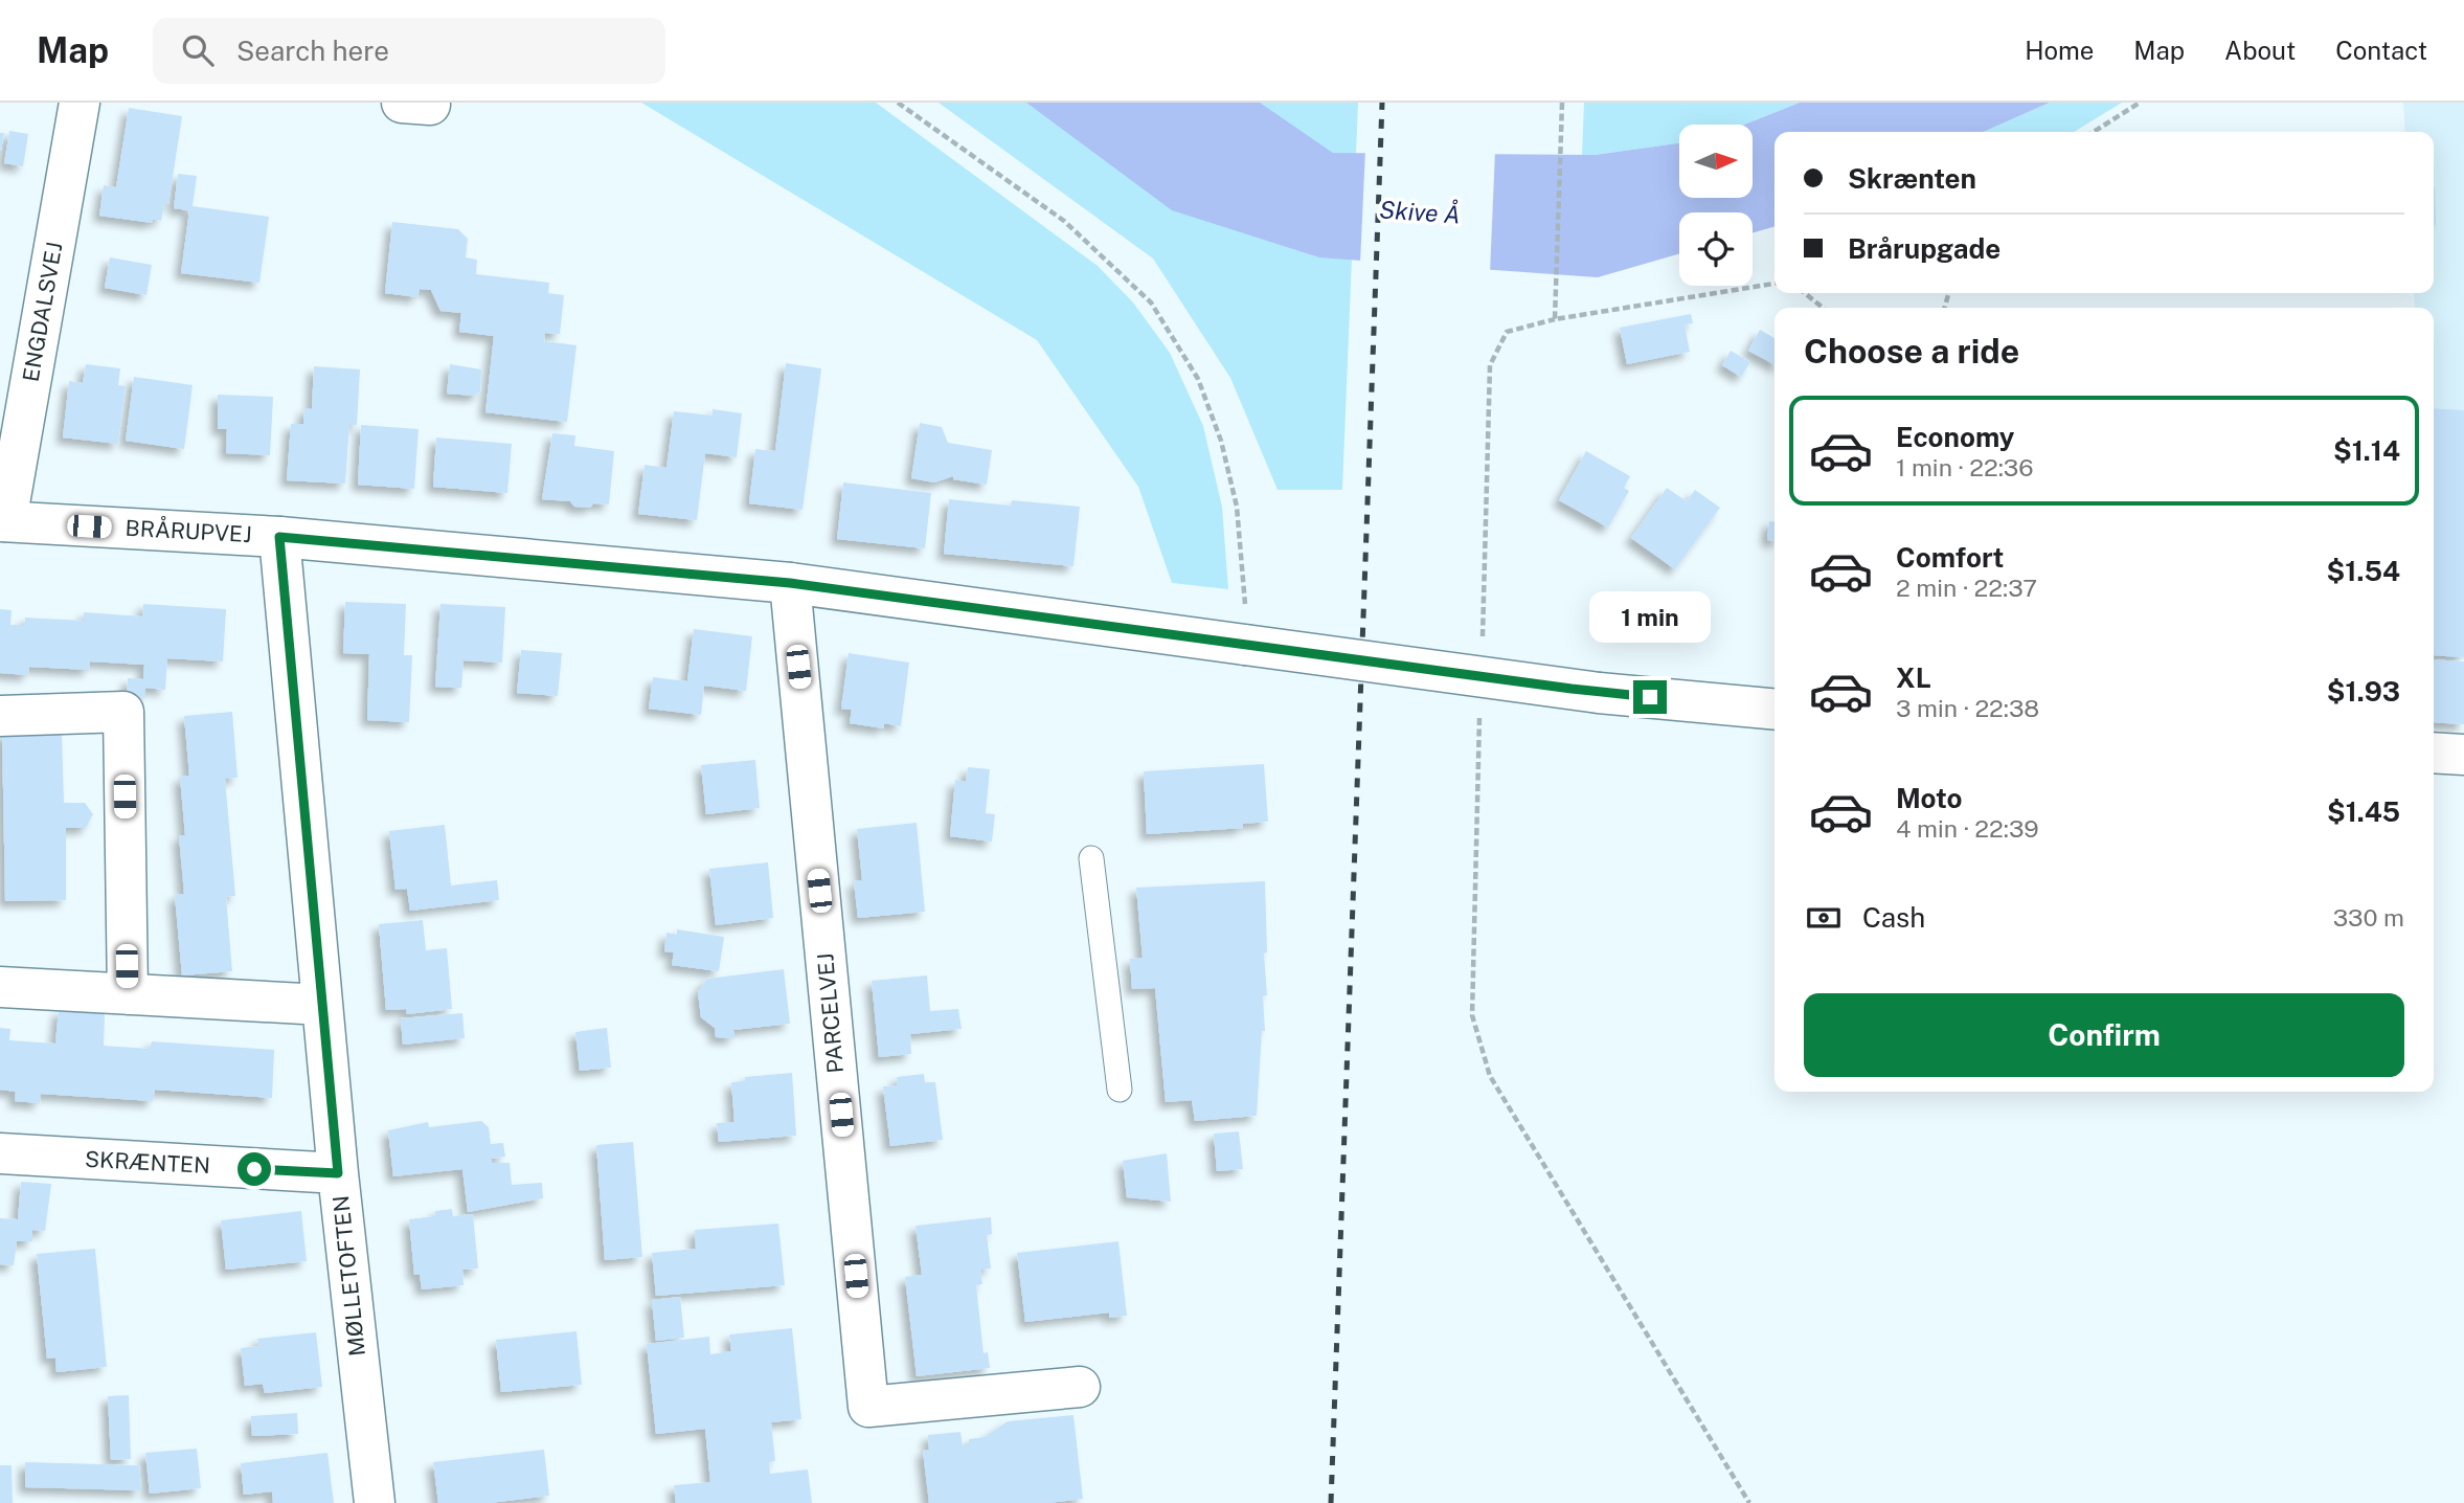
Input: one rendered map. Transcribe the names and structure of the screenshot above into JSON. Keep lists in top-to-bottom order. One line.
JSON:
{"streets":{"street":["ENGDALSVEJ","BRÅRUPVEJ","PARCELVEJ","SKRÆNTEN","MØLLETOFTEN"]},"crossings":[["ENGDALSVEJ","BRÅRUPVEJ"],["BRÅRUPVEJ","PARCELVEJ"],["BRÅRUPVEJ","MØLLETOFTEN"],["SKRÆNTEN","MØLLETOFTEN"]],"water":["Skive Å"],"north":"right","page":{"header":"Map","search":"Search here","nav":["Home","Map","About","Contact"],"banner":["Skrænten","Brårupgade"],"heading":"Choose a ride","list":[{"name":"Economy","note":"1 min · 22:36","value":"$1.14"},{"name":"Comfort","note":"2 min · 22:37","value":"$1.54"},{"name":"XL","note":"3 min · 22:38","value":"$1.93"},{"name":"Moto","note":"4 min · 22:39","value":"$1.45"}],"bubble":"1 min","pay":["Cash","330 m"],"buttons":"Confirm"}}
